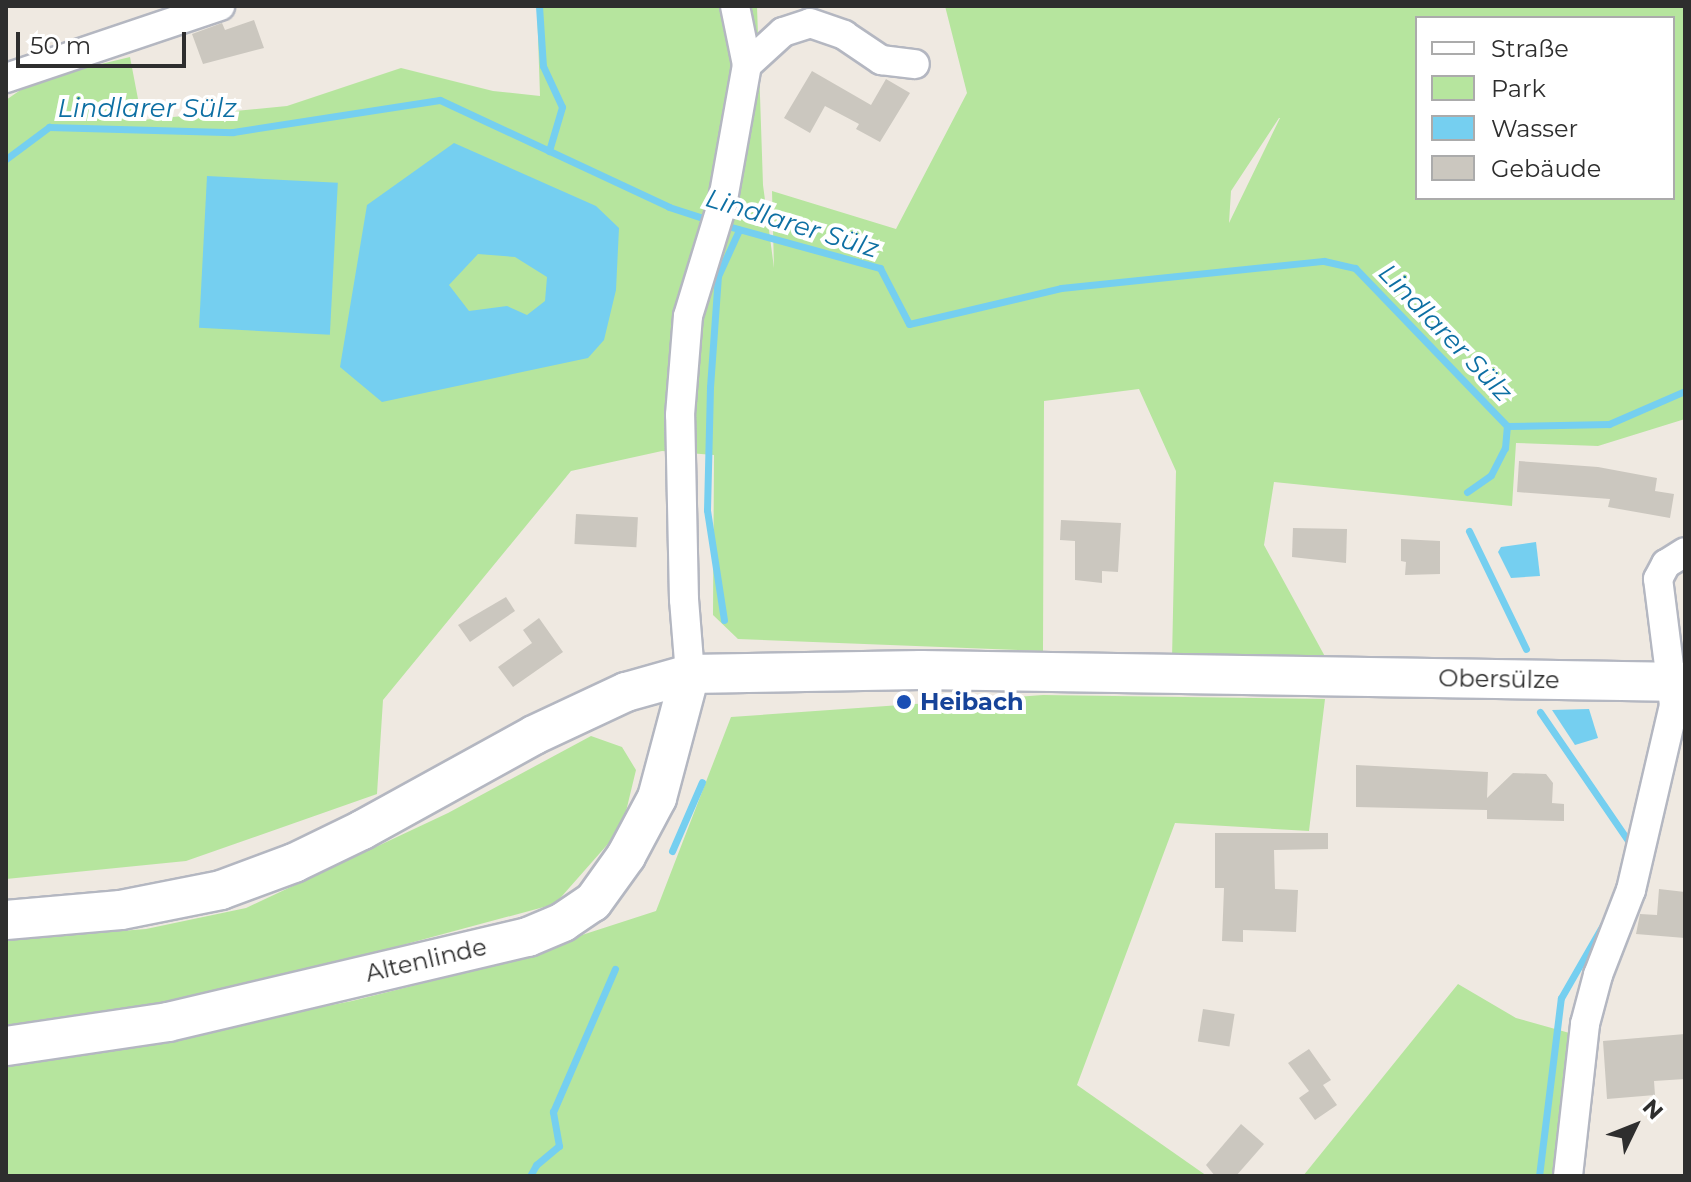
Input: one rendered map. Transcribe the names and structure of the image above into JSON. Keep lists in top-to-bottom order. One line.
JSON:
{"streets":{"main road":["Obersülze","Altenlinde"]},"crossings":[["Obersülze","Altenlinde"]],"water":["Lindlarer Sülz"],"places":["Heibach"],"legend":["Straße","Park","Wasser","Gebäude"],"scale_bar":"50 m","north":"top right"}
